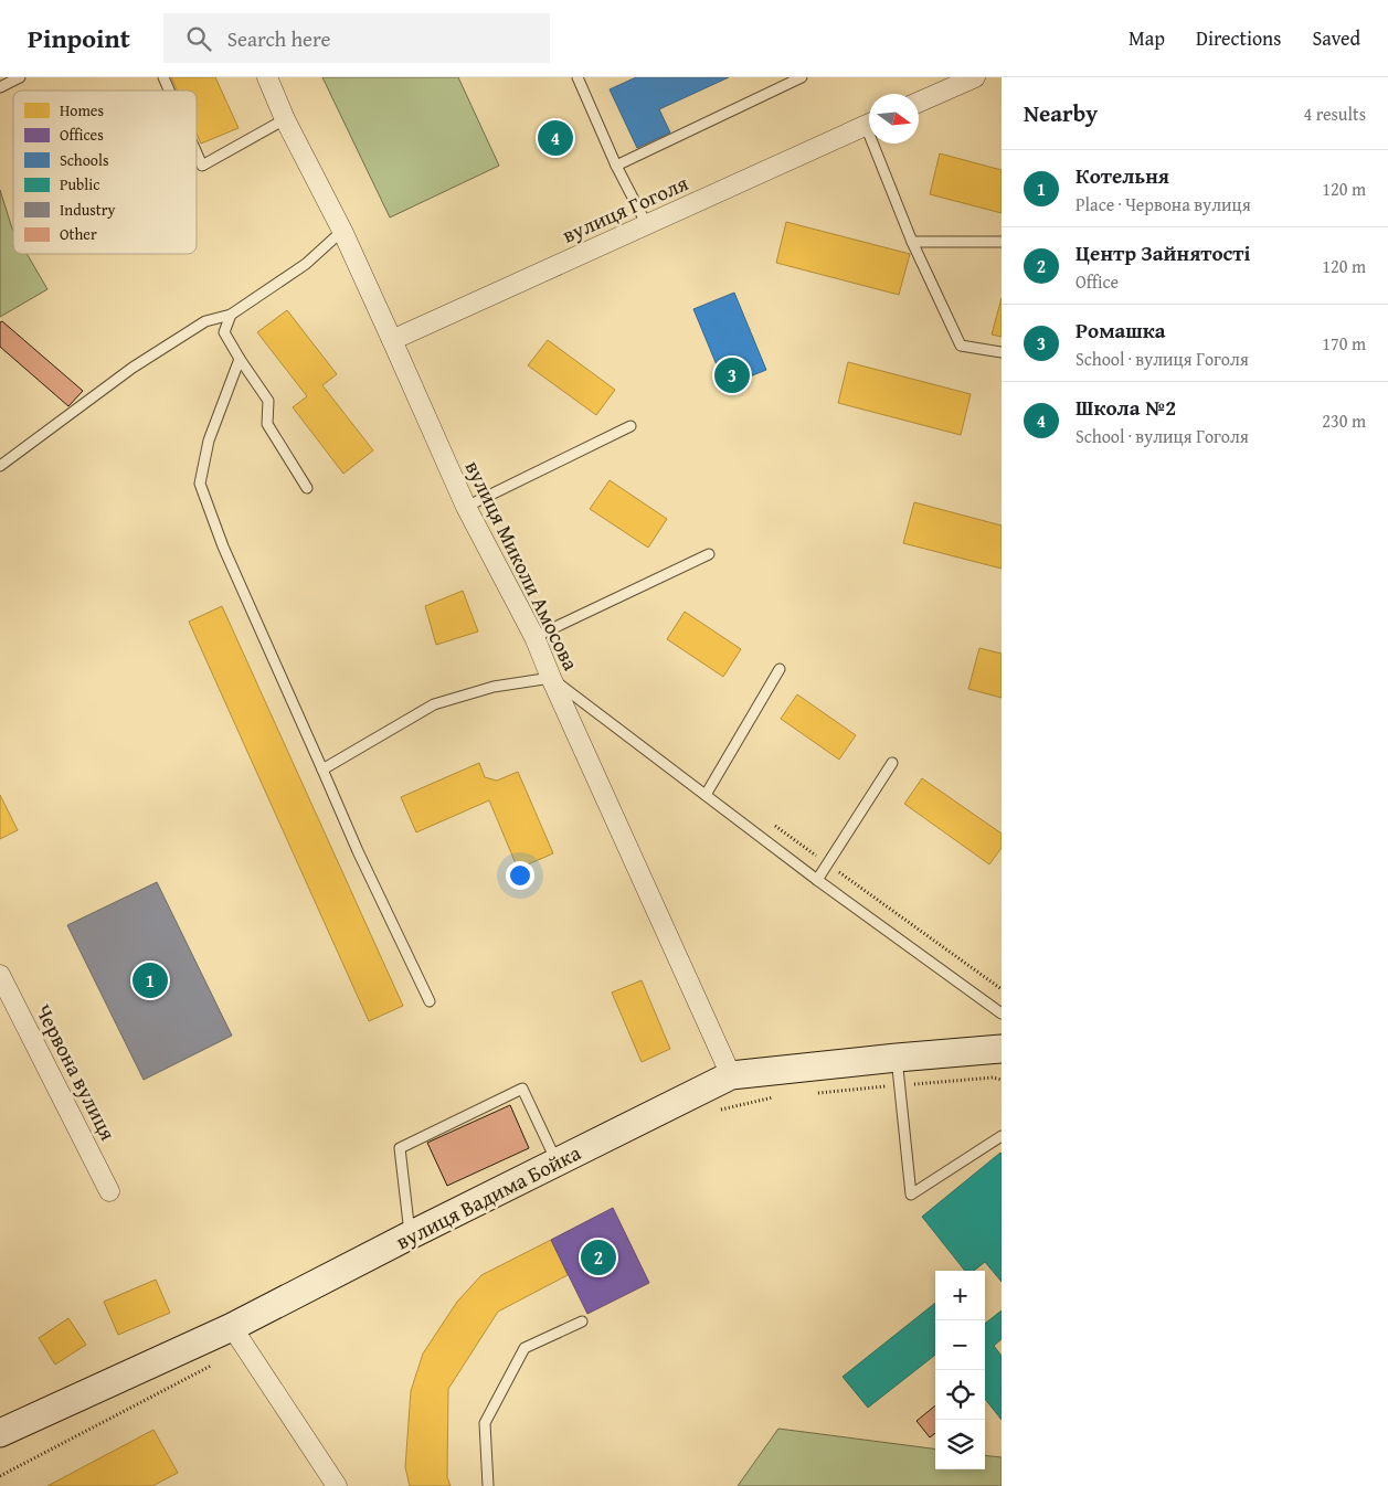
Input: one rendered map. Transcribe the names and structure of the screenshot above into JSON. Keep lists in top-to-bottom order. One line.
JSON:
{"streets":{"street":["вулиця Гоголя","вулиця Миколи Амосова","Червона вулиця","вулиця Вадима Бойка"]},"crossings":[["вулиця Гоголя","вулиця Миколи Амосова"],["вулиця Миколи Амосова","вулиця Вадима Бойка"]],"legend":["Homes","Offices","Schools","Public","Industry","Other"],"north":"right","page":{"header":"Pinpoint","search":"Search here","nav":["Map","Directions","Saved"],"heading":["Nearby","4 results"],"pins":["4","3","1","2"],"list":[{"mark":"1","name":"Котельня","note":"Place · Червона вулиця","value":"120 m"},{"mark":"2","name":"Центр Зайнятості","note":"Office","value":"120 m"},{"mark":"3","name":"Ромашка","note":"School · вулиця Гоголя","value":"170 m"},{"mark":"4","name":"Школа №2","note":"School · вулиця Гоголя","value":"230 m"}],"map_buttons":["+","−"]}}
